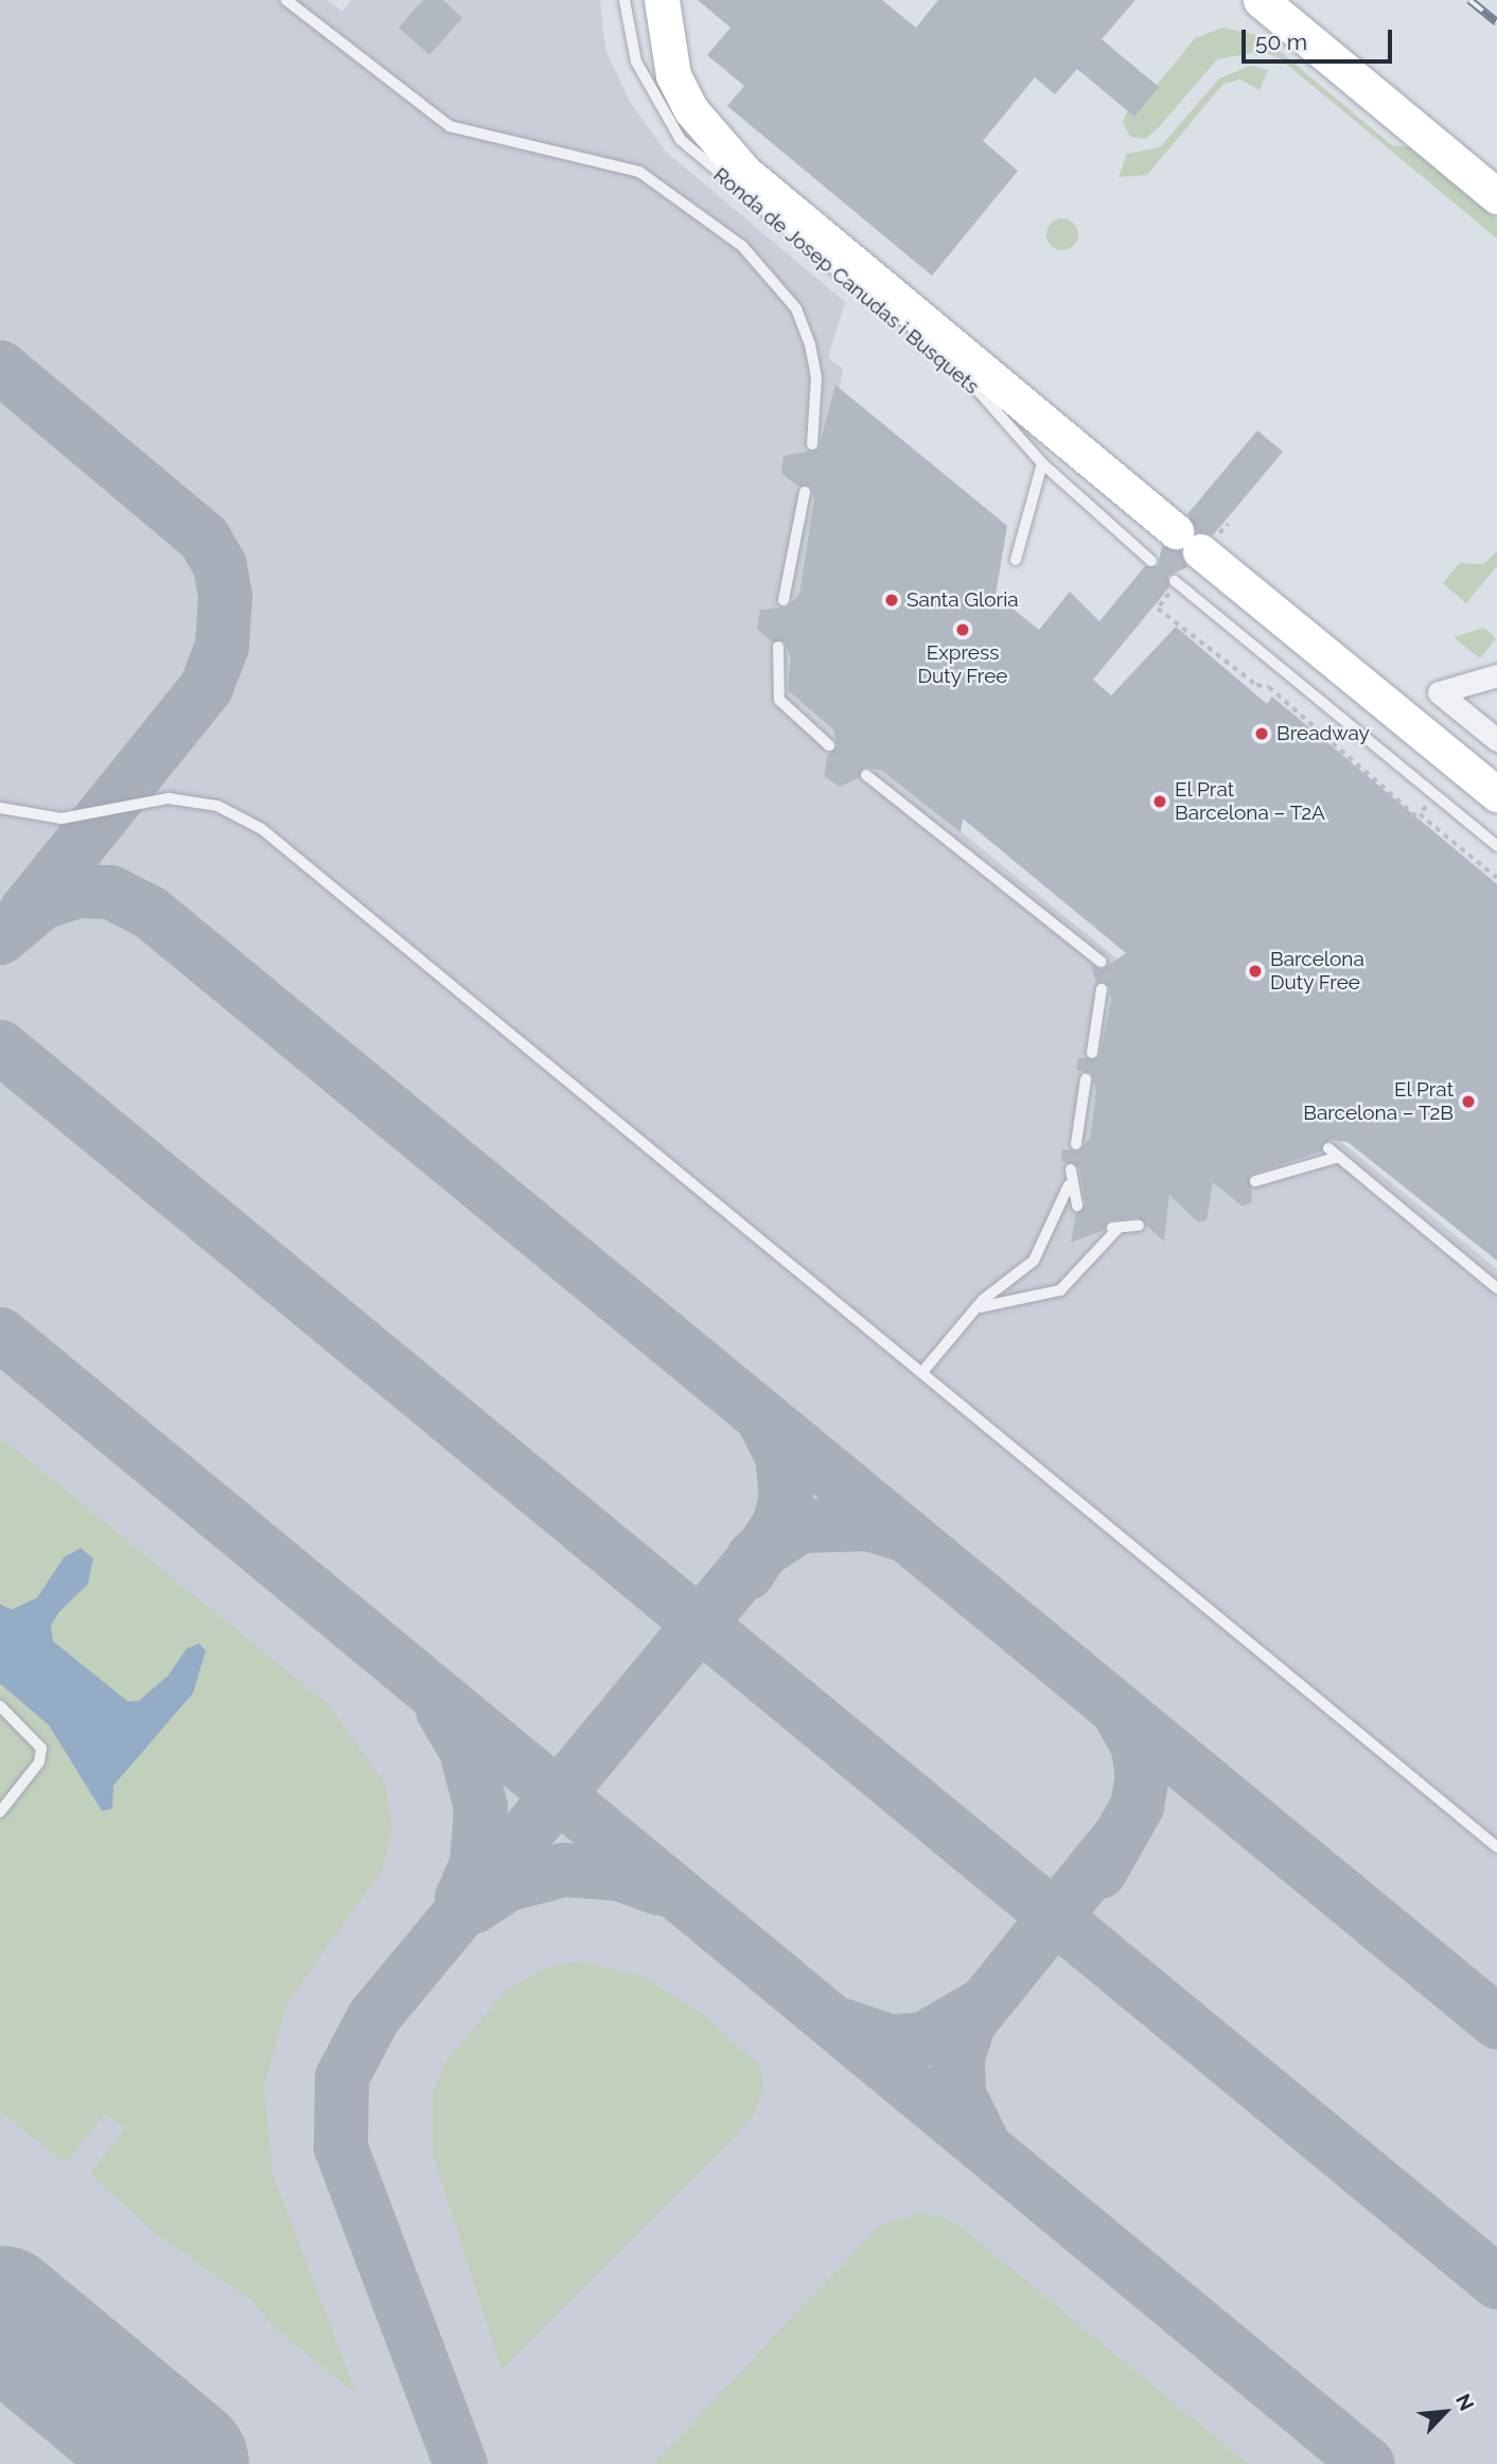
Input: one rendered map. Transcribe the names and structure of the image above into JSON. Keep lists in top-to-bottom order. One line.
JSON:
{"streets":{"main road":["Ronda de Josep Canudas i Busquets"]},"places":["Santa Gloria","Express Duty Free","Breadway","El Prat Barcelona – T2A","Barcelona Duty Free","El Prat Barcelona – T2B"],"scale_bar":"50 m","north":"top right"}
